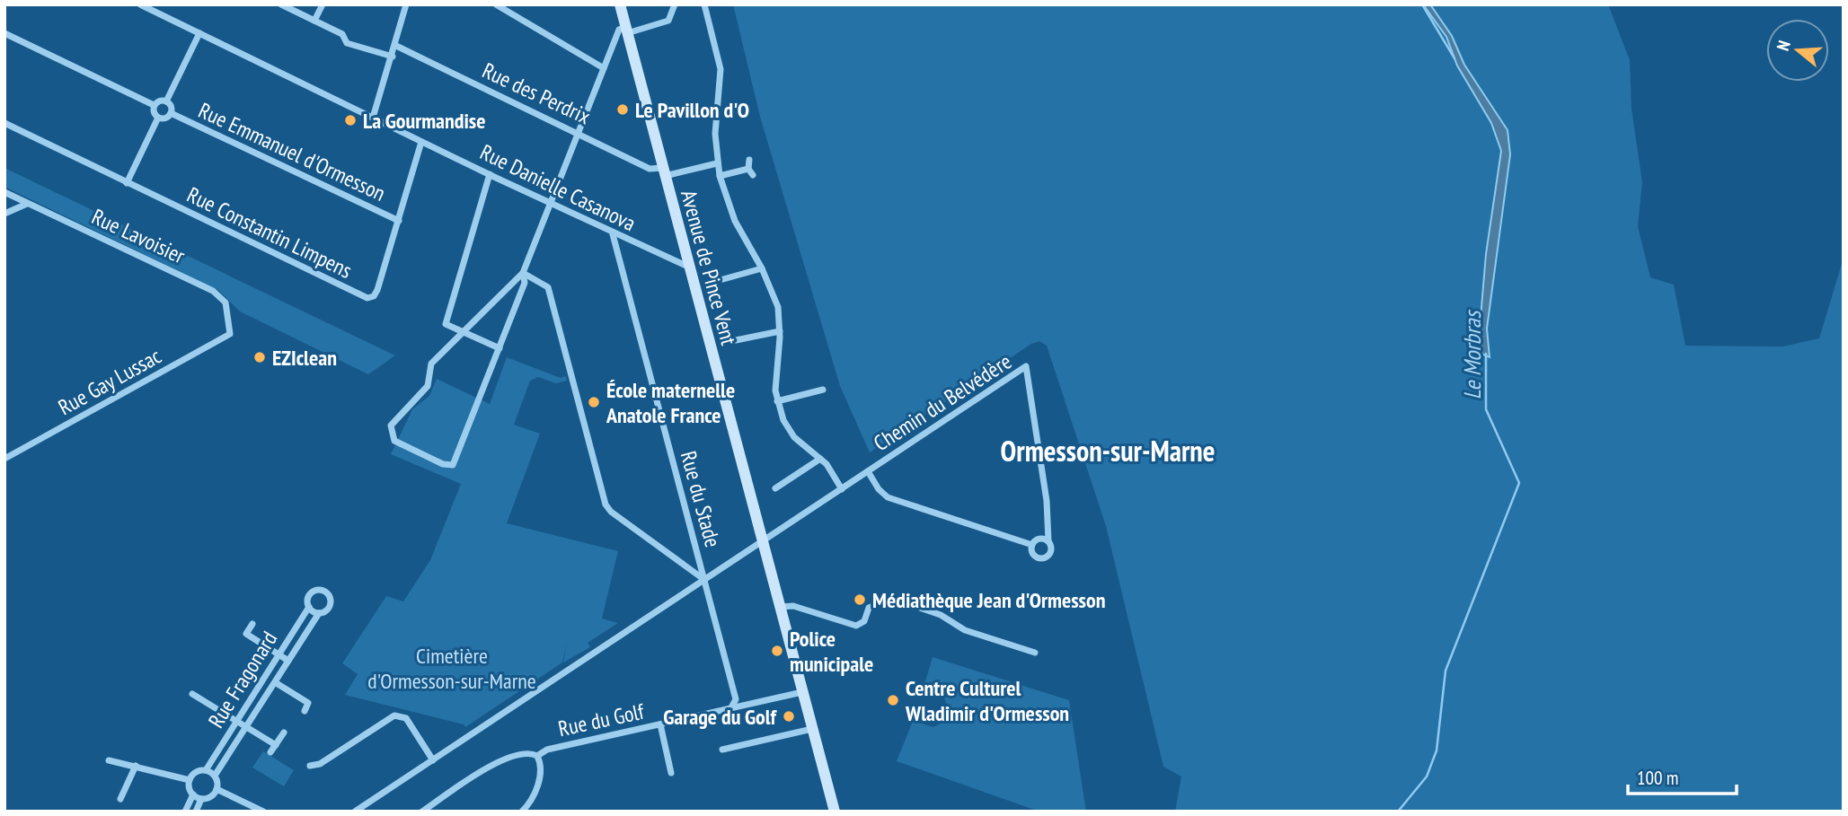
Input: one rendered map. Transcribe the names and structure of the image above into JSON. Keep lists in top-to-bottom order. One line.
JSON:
{"streets":{"main road":["Avenue de Pince Vent"],"street":["Rue des Perdrix","Rue Emmanuel d'Ormesson","Rue Danielle Casanova","Rue Constantin Limpens","Rue Lavoisier","Rue Gay Lussac","Chemin du Belvédère","Rue du Stade","Rue Fragonard","Rue du Golf"]},"crossings":[["Rue des Perdrix","Avenue de Pince Vent"],["Rue Emmanuel d'Ormesson","Rue Constantin Limpens"],["Rue Danielle Casanova","Rue Constantin Limpens"],["Rue Danielle Casanova","Avenue de Pince Vent"],["Rue Danielle Casanova","Rue du Stade"],["Rue Lavoisier","Rue Gay Lussac"],["Avenue de Pince Vent","Chemin du Belvédère"],["Avenue de Pince Vent","Rue du Golf"],["Chemin du Belvédère","Rue du Stade"]],"districts":["Ormesson-sur-Marne"],"water":["Le Morbras"],"parks":["Cimetière d'Ormesson-sur-Marne"],"places":["Le Pavillon d'O","La Gourmandise","EZIclean","École maternelle Anatole France","Médiathèque Jean d'Ormesson","Police municipale","Centre Culturel Wladimir d'Ormesson","Garage du Golf"],"scale_bar":"100 m","north":"left"}
